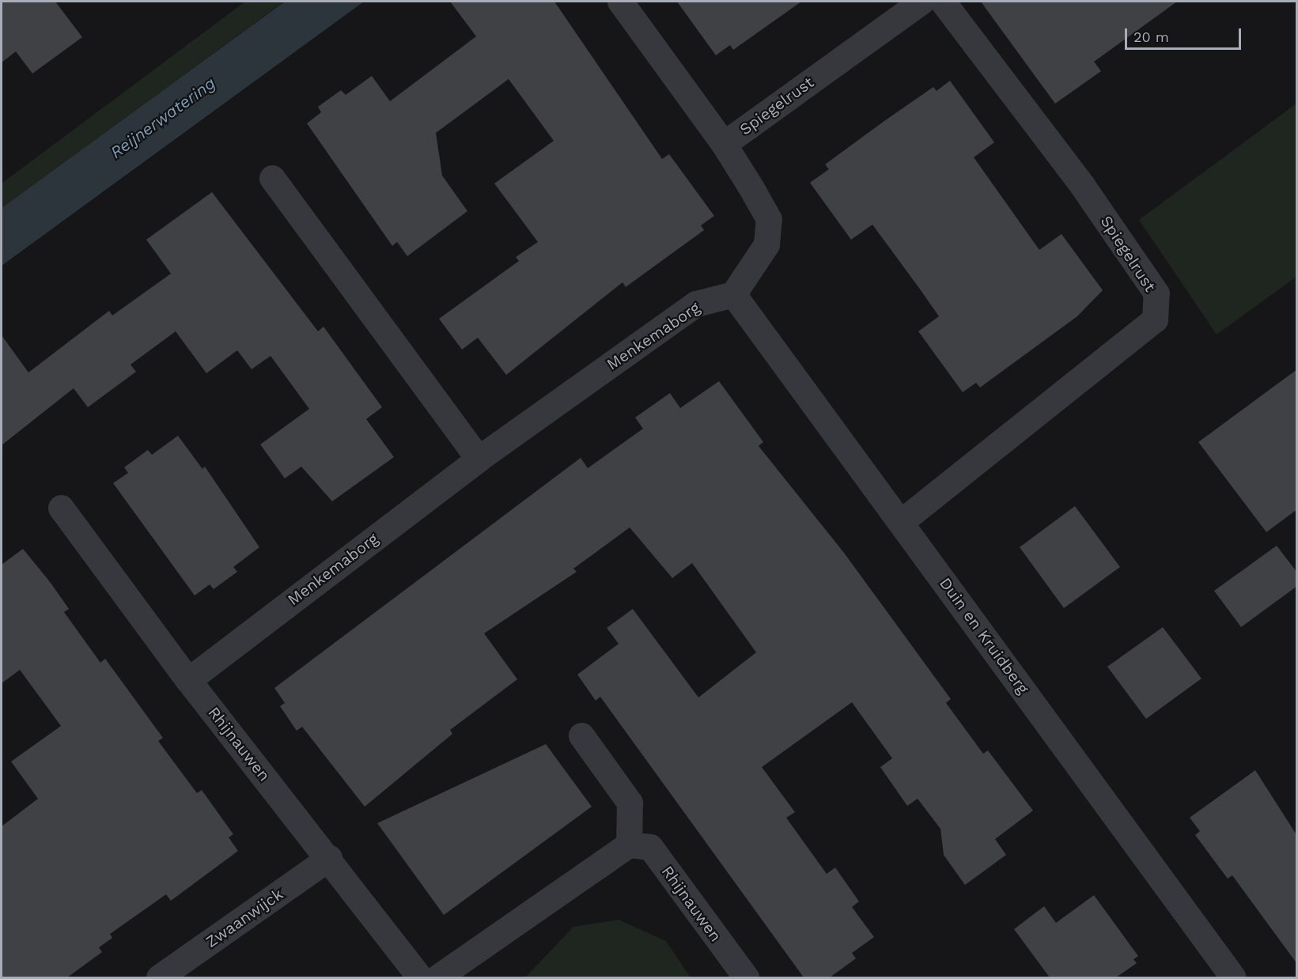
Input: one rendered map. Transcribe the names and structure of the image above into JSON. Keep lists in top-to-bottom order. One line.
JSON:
{"streets":{"street":["Spiegelrust","Menkemaborg","Duin en Kruidberg","Rhijnauwen","Zwaanwijck"]},"crossings":[["Spiegelrust","Duin en Kruidberg"],["Menkemaborg","Duin en Kruidberg"],["Menkemaborg","Rhijnauwen"],["Rhijnauwen","Zwaanwijck"]],"water":["Reijnerwatering"],"scale_bar":"20 m"}
